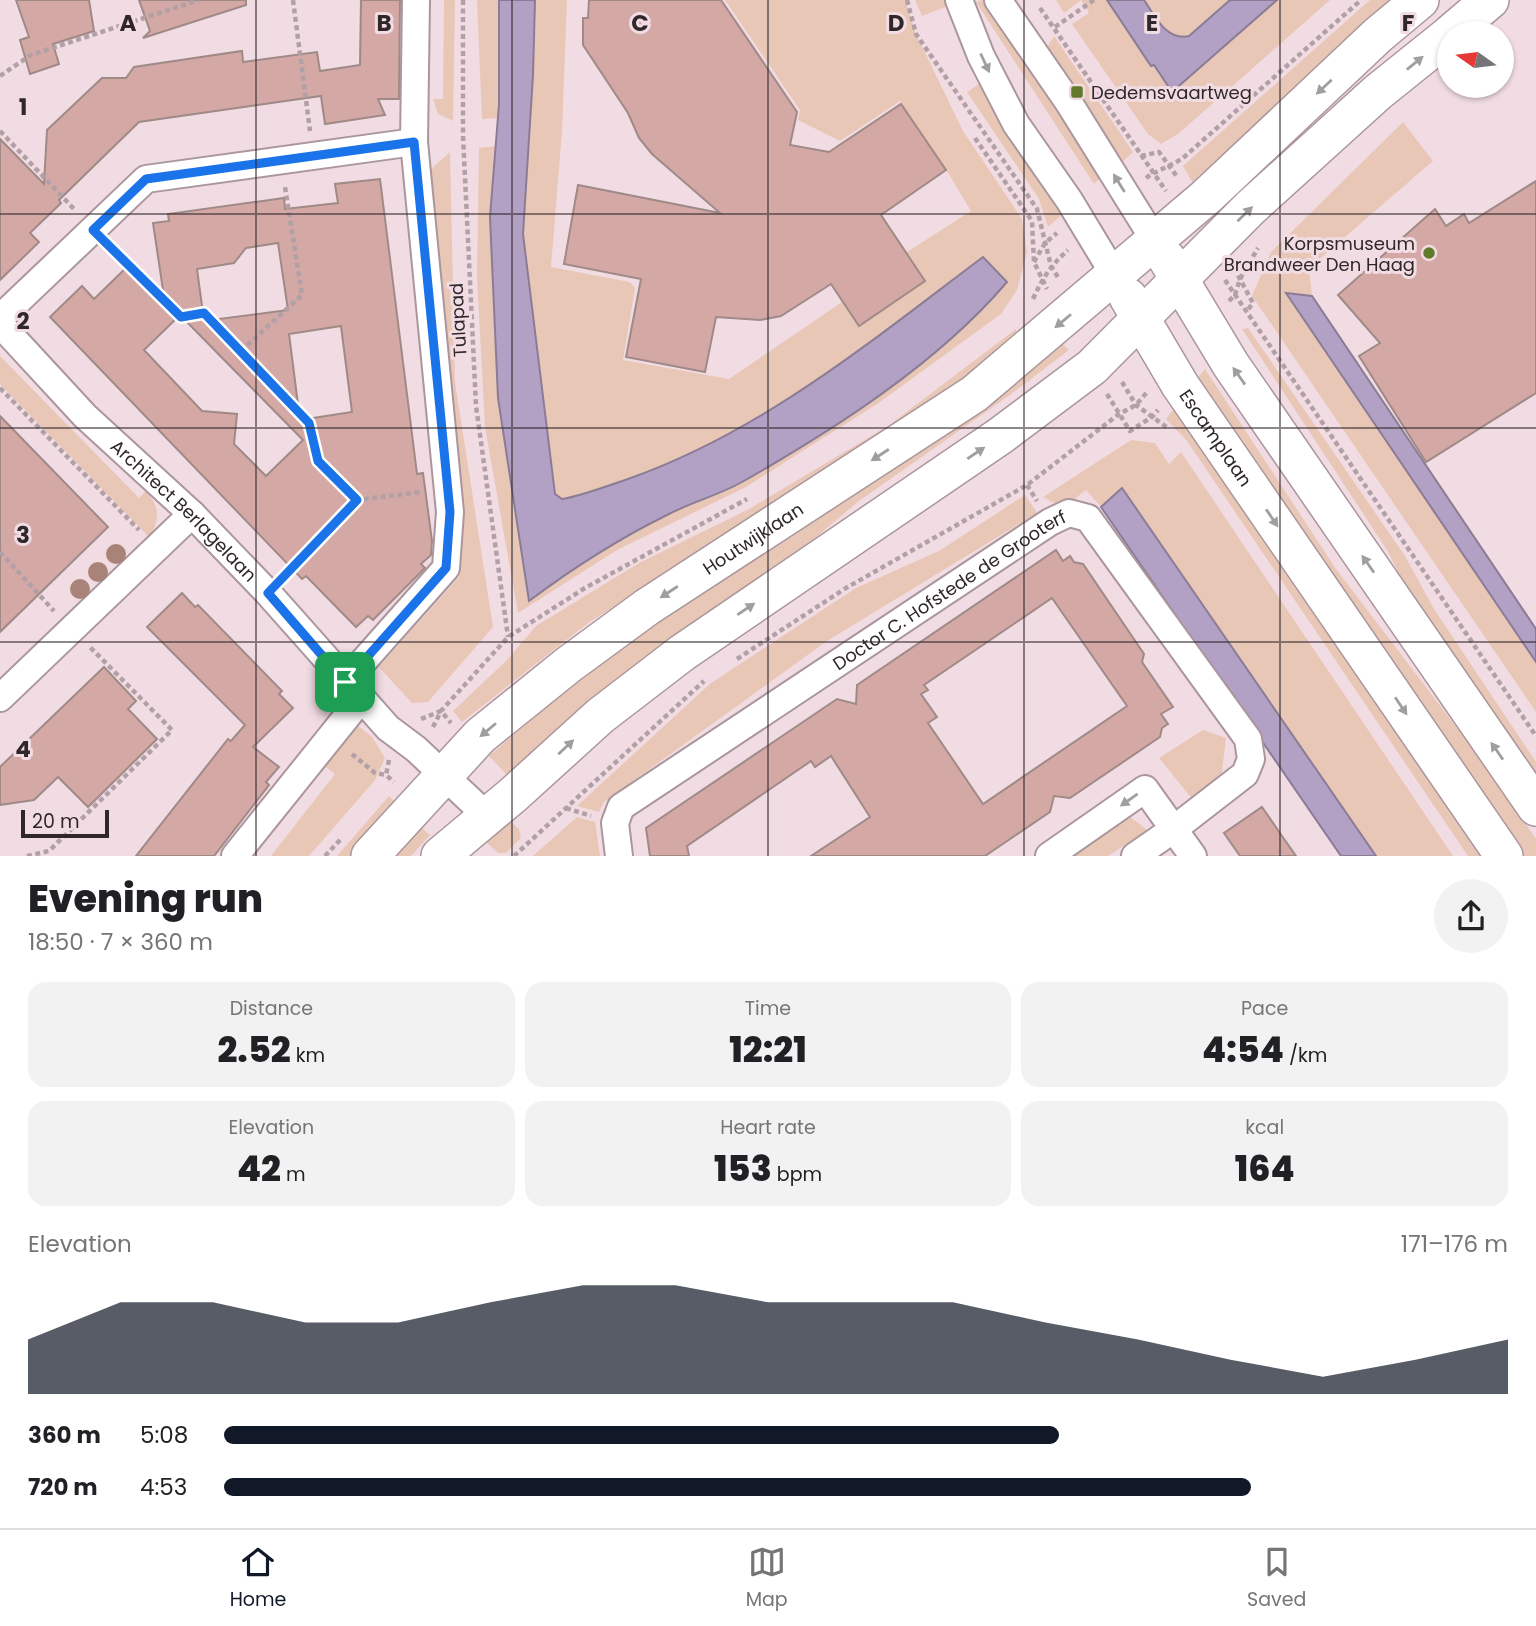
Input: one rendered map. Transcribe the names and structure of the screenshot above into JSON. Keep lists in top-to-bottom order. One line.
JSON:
{"streets":{"main road":["Escamplaan","Houtwijklaan"],"street":["Architect Berlagelaan","Doctor C. Hofstede de Grooterf"],"path":["Tulapad"]},"crossings":[["Tulapad","Houtwijklaan"],["Escamplaan","Houtwijklaan"],["Architect Berlagelaan","Houtwijklaan"]],"places":{"transit":["Dedemsvaartweg"],"other":["Korpsmuseum Brandweer Den Haag"]},"scale_bar":"20 m","north":"left","page":{"scale":"20 m","heading":["Evening run","18:50 · 7 × 360 m"],"stats":[["Distance","2.52 km"],["Time","12:21"],["Pace","4:54 /km"],["Elevation","42 m"],["Heart rate","153 bpm"],["kcal","164"]],"chart":["Elevation","171–176 m"],"list":[{"name":"360 m","note":"5:08"},{"name":"720 m","note":"4:53"}],"tabs":["Home","Map","Saved"]},"grid":{"columns":["A","B","C","D","E","F"],"rows":["1","2","3","4"]}}
